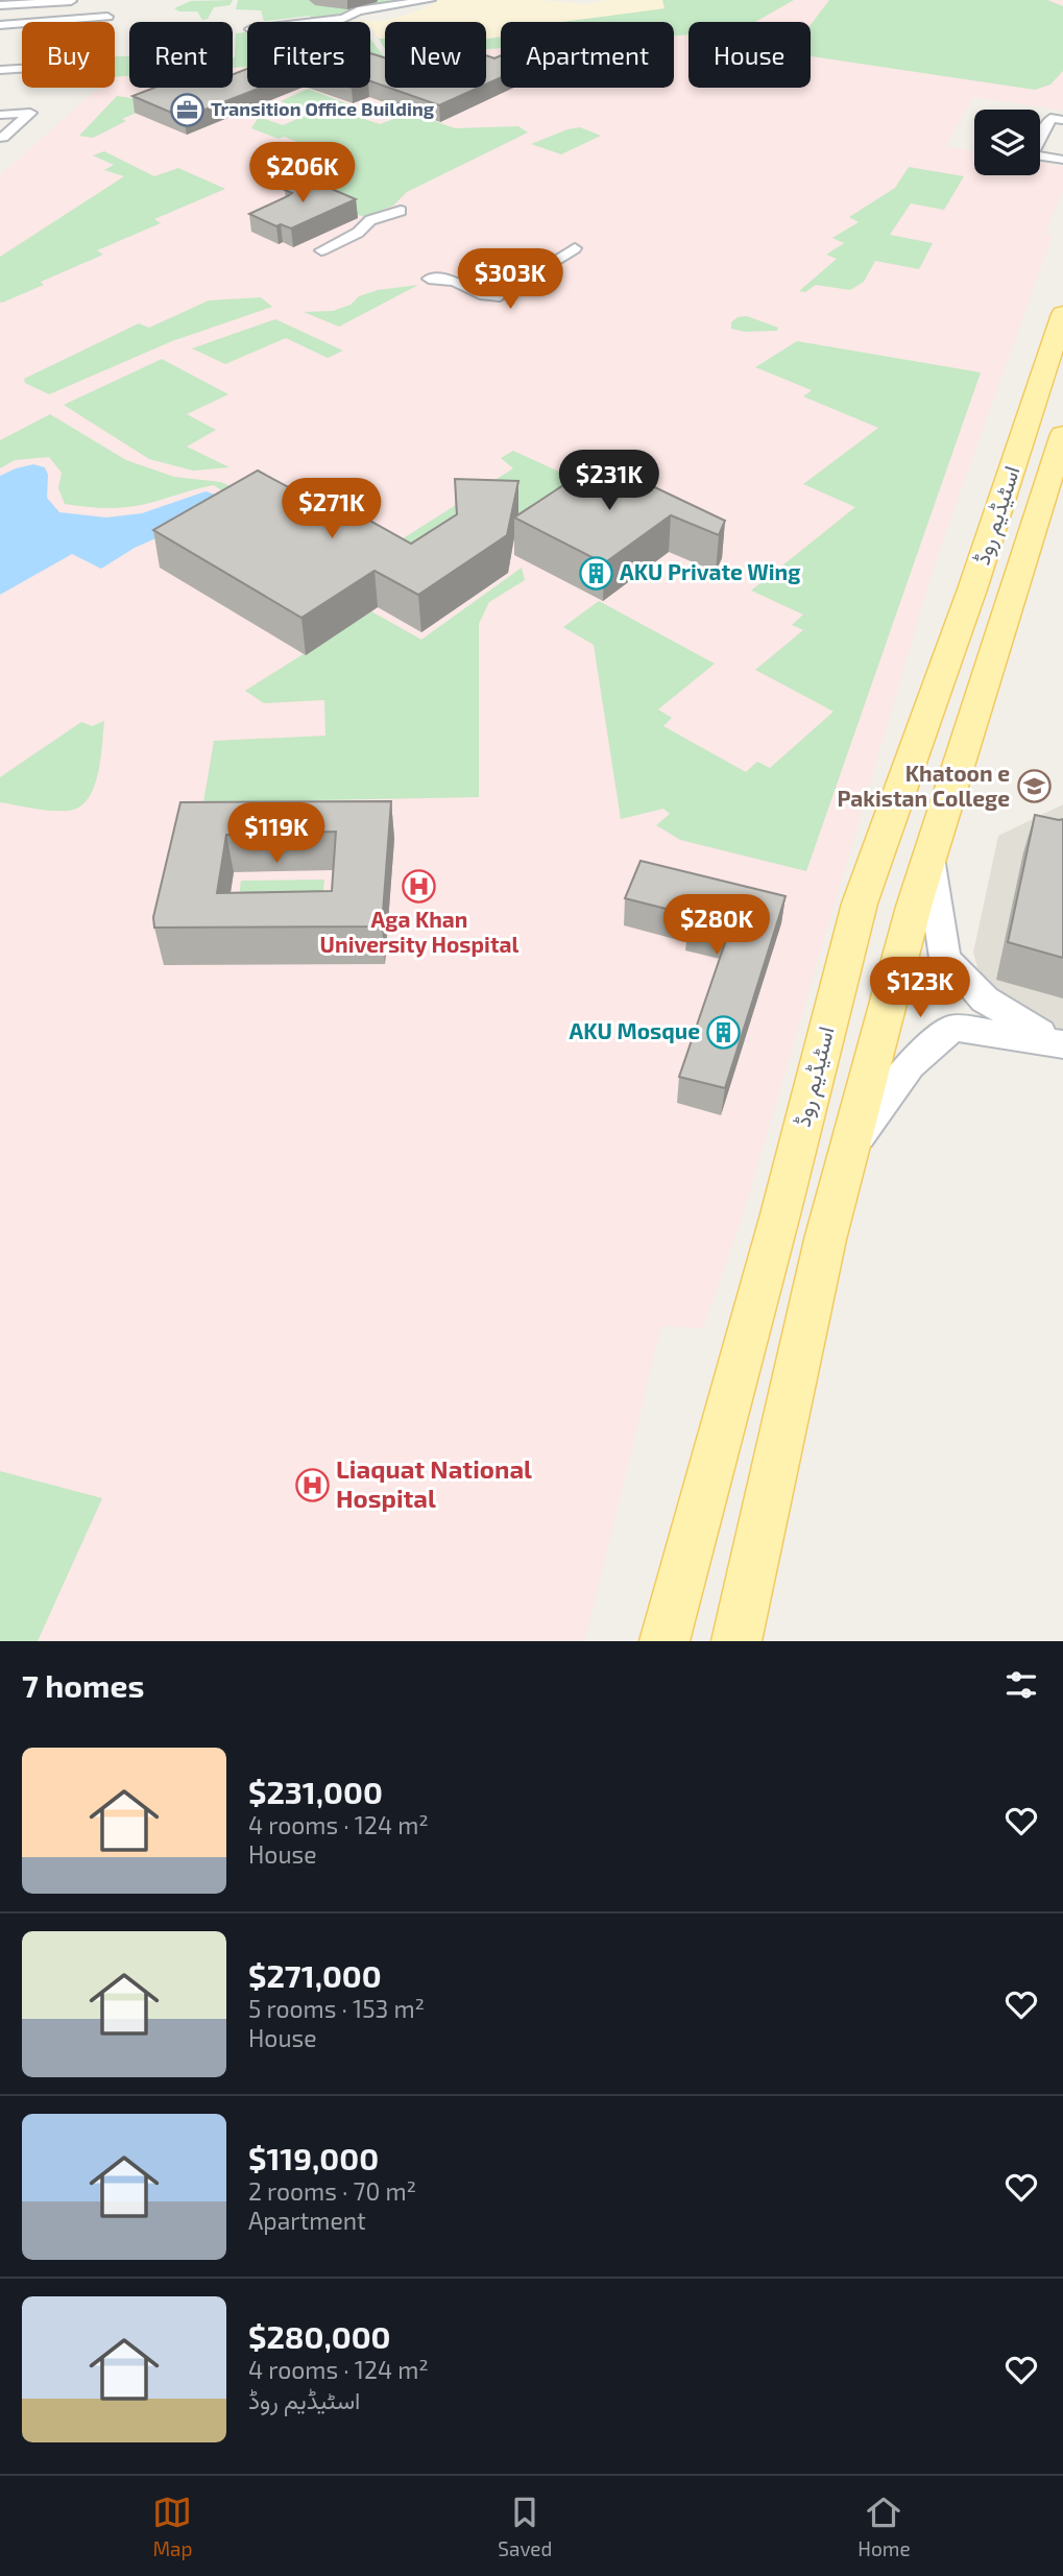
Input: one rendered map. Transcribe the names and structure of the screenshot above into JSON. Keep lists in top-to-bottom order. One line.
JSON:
{"streets":{"main road":["اسٹیڈیم روڈ"]},"places":{"office":["Transition Office Building"],"building":["AKU Private Wing","AKU Mosque"],"school or university":["Khatoon e Pakistan College"],"hospital":["Aga Khan University Hospital","Liaquat National Hospital"]},"page":{"chip":["Buy","Rent","Filters","New","Apartment","House"],"price":["$206K","$303K","$231K","$271K","$119K","$280K","$123K"],"heading":"7 homes","list":[{"name":"$231,000","note":"4 rooms · 124 m² · House"},{"name":"$271,000","note":"5 rooms · 153 m² · House"},{"name":"$119,000","note":"2 rooms · 70 m² · Apartment"},{"name":"$280,000","note":"4 rooms · 124 m² · اسٹیڈیم روڈ"}],"tabs":["Map","Saved","Home"]}}
